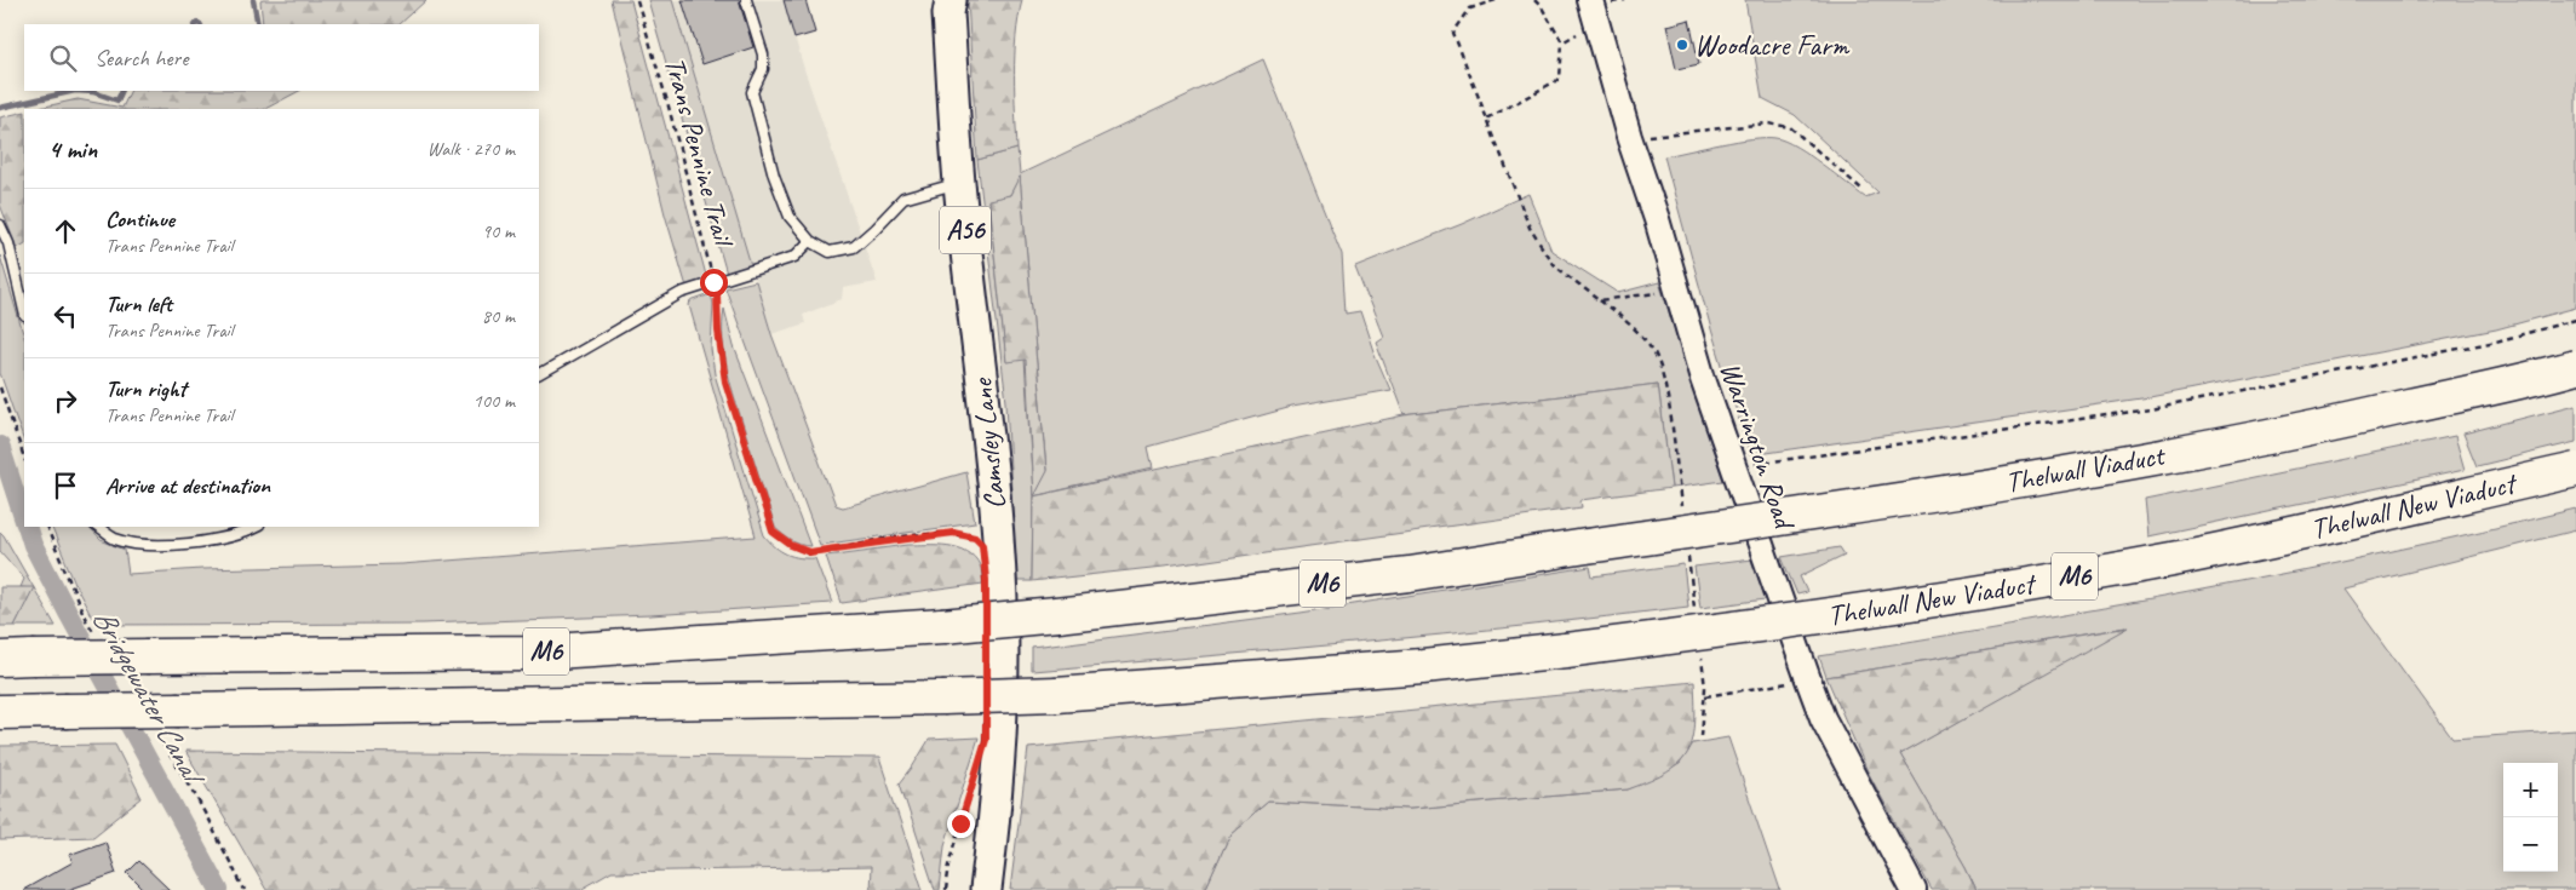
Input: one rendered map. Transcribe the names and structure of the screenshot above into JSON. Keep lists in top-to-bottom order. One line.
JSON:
{"streets":{"highway":["Thelwall Viaduct","Thelwall New Viaduct","M6"],"main road":["A56","Camsley Lane"],"street":["Warrington Road"],"path":["Trans Pennine Trail"]},"water":["Bridgewater Canal"],"places":["Woodacre Farm"],"page":{"search":"Search here","heading":["4 min","Walk · 270 m"],"list":[["Continue","Trans Pennine Trail","90 m"],["Turn left","Trans Pennine Trail","80 m"],["Turn right","Trans Pennine Trail","100 m"],"Arrive at destination"],"map_buttons":["+","−"]}}
